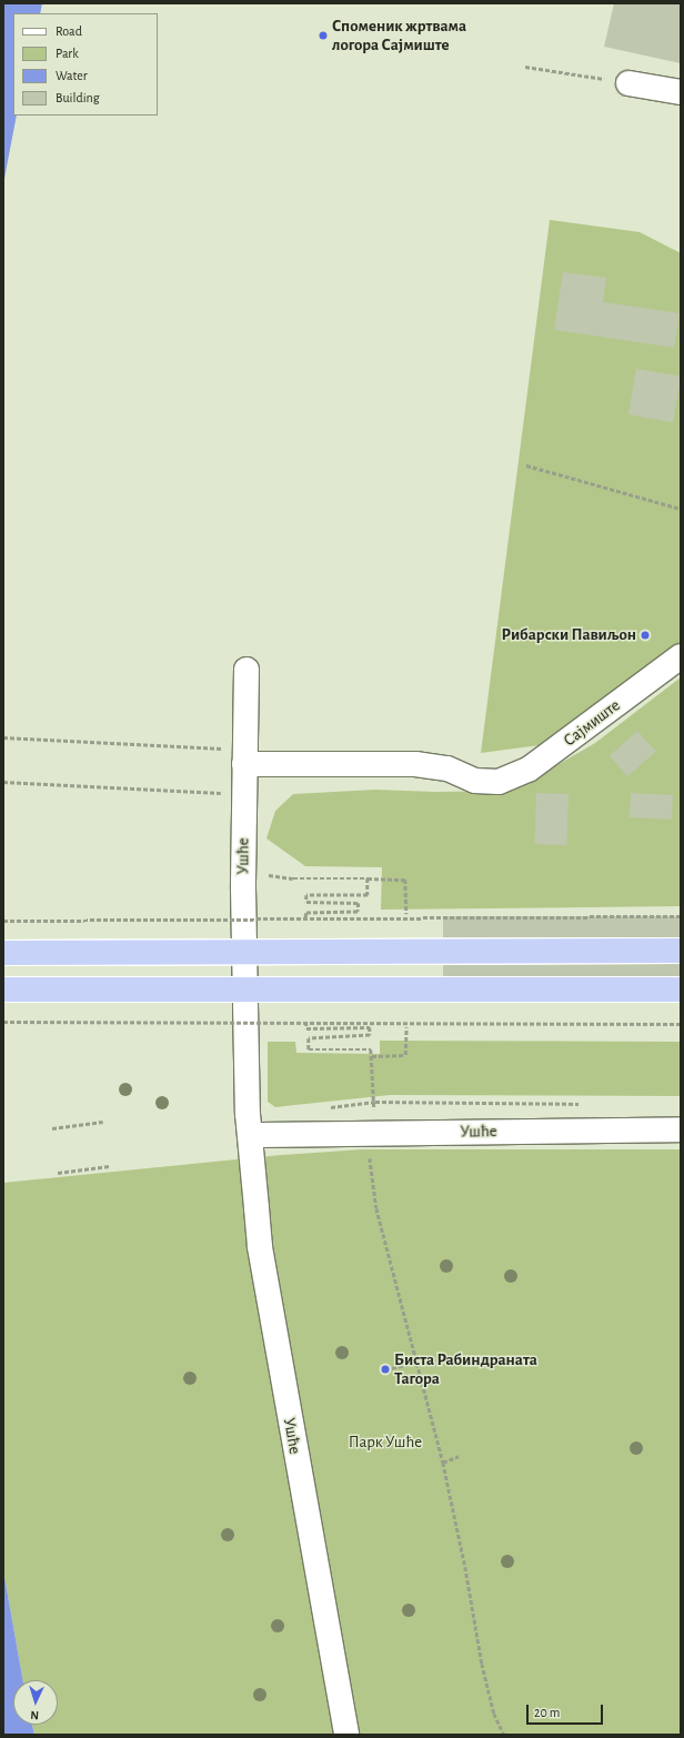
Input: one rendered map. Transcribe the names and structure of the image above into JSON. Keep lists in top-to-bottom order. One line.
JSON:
{"streets":{"street":["Сајмиште","Ушће"]},"crossings":[["Сајмиште","Ушће"]],"parks":["Парк Ушће"],"places":["Споменик жртвама логора Сајмиште","Рибарски Павиљон","Биста Рабиндраната Тагора"],"legend":["Road","Park","Water","Building"],"scale_bar":"20 m","north":"bottom"}
